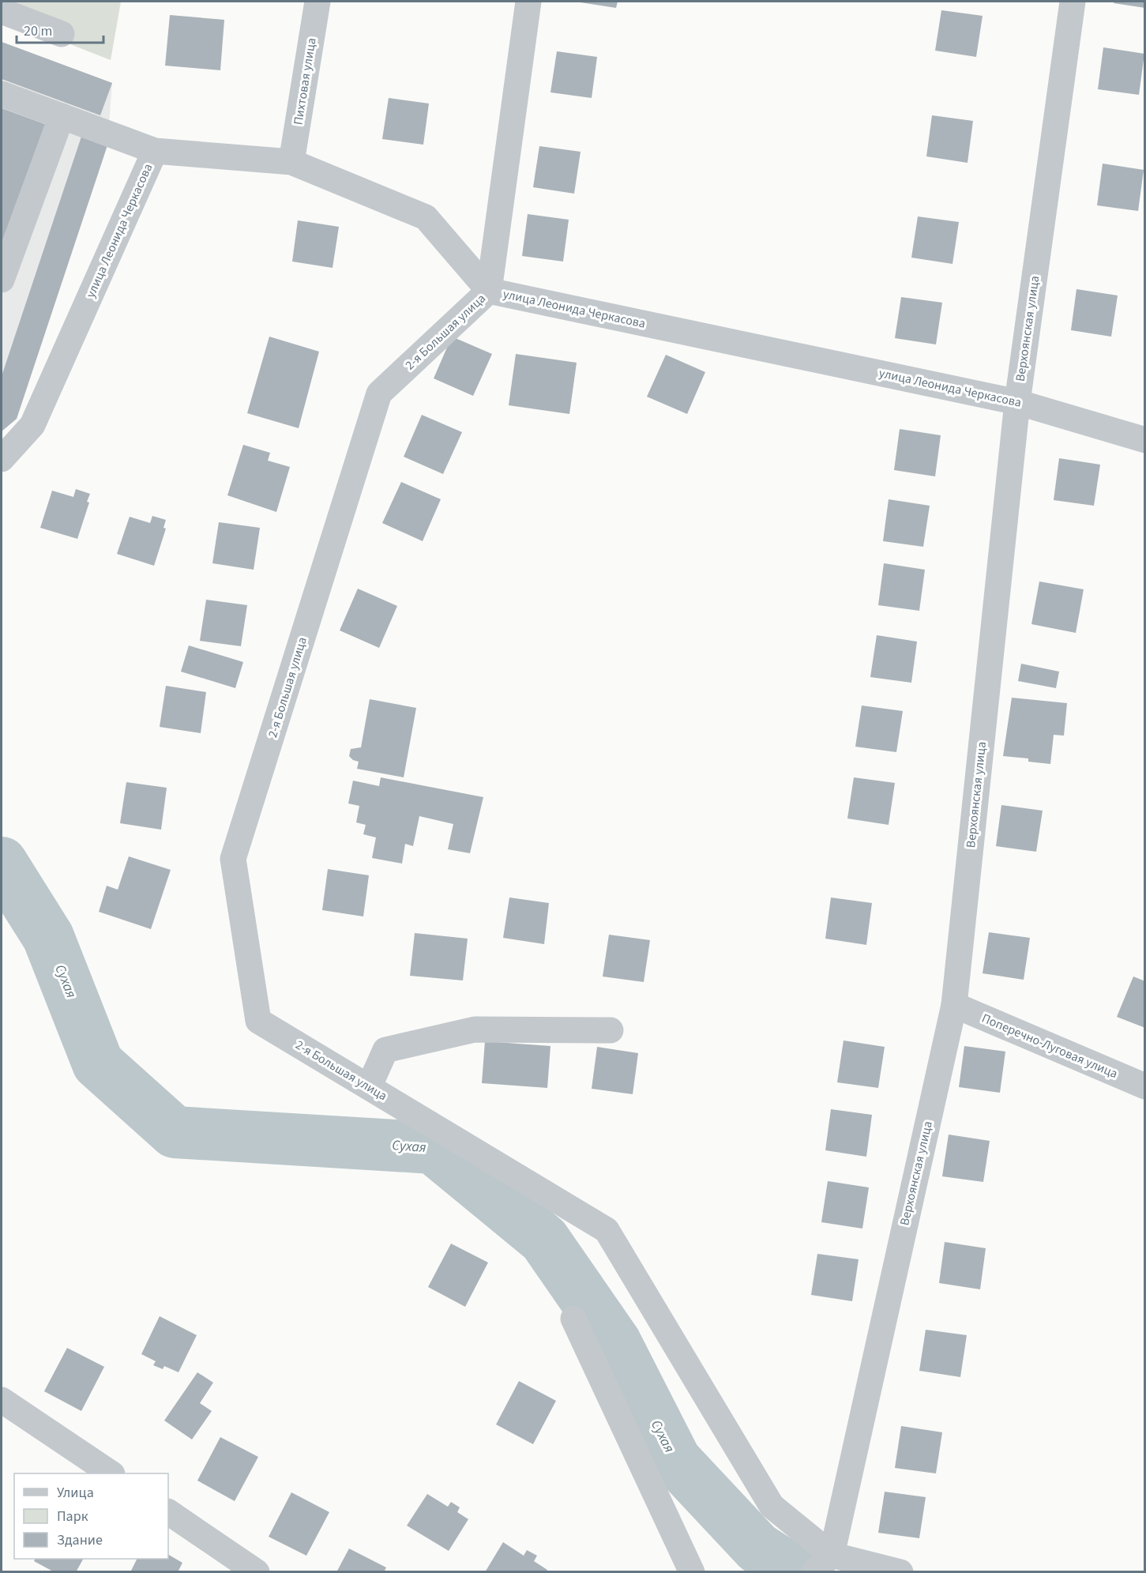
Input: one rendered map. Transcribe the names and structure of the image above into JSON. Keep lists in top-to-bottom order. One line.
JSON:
{"streets":{"street":["Пихтовая улица","улица Леонида Черкасова","Верхоянская улица","2-я Большая улица","Поперечно-Луговая улица"]},"crossings":[["Пихтовая улица","улица Леонида Черкасова"],["улица Леонида Черкасова","Верхоянская улица"],["улица Леонида Черкасова","2-я Большая улица"],["Верхоянская улица","2-я Большая улица"],["Верхоянская улица","Поперечно-Луговая улица"]],"water":["Сухая"],"legend":["Улица","Парк","Здание"],"scale_bar":"20 m"}
